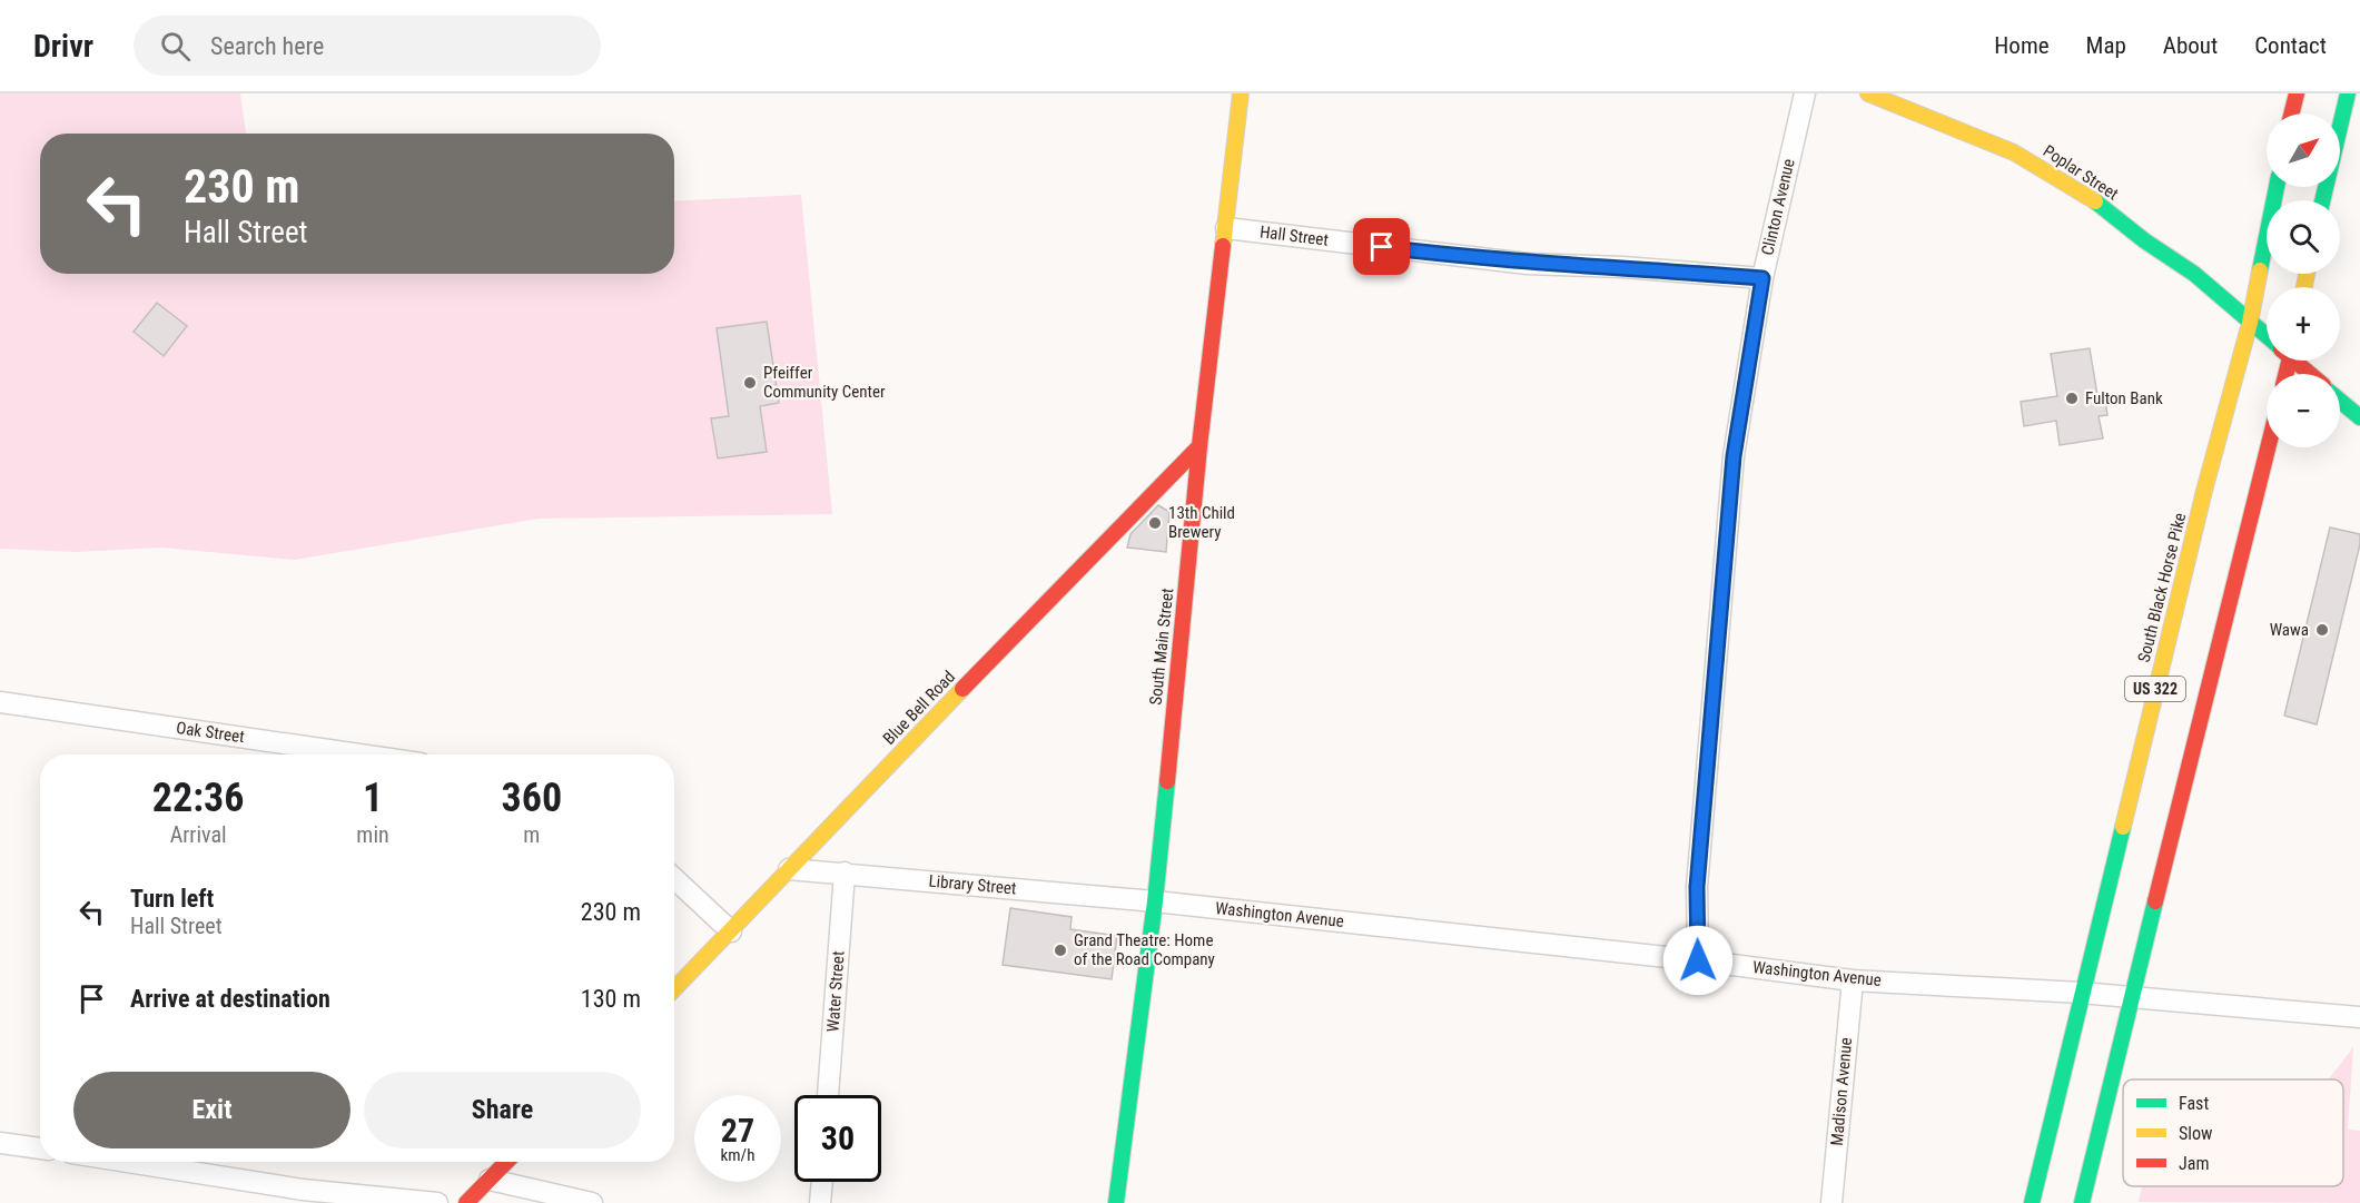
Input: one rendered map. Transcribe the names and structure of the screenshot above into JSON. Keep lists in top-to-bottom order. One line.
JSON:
{"streets":{"main road":["Poplar Street","South Black Horse Pike","South Main Street","US 322","Blue Bell Road"],"street":["Clinton Avenue","Hall Street","Oak Street","Library Street","Washington Avenue","Water Street","Madison Avenue"]},"crossings":[["Poplar Street","South Black Horse Pike"],["Clinton Avenue","Hall Street"],["Clinton Avenue","Washington Avenue"],["Hall Street","South Main Street"],["South Black Horse Pike","Washington Avenue"],["South Main Street","Blue Bell Road"],["South Main Street","Library Street"],["South Main Street","Washington Avenue"],["US 322","Washington Avenue"],["Blue Bell Road","Library Street"],["Library Street","Washington Avenue"],["Library Street","Water Street"],["Washington Avenue","Madison Avenue"]],"places":["Pfeiffer Community Center","Fulton Bank","13th Child Brewery","Wawa","Grand Theatre: Home of the Road Company"],"legend":["Fast","Slow","Jam"],"north":"top right","page":{"header":"Drivr","search":"Search here","nav":["Home","Map","About","Contact"],"map_buttons":["+","−"],"turn":["230 m","Hall Street"],"eta":["22:36","Arrival","1","min","360","m"],"list":[{"name":"Turn left","note":"Hall Street","value":"230 m"},{"name":"Arrive at destination","value":"130 m"}],"buttons":["Exit","Share"],"speed":"27 km/h","limit":"30"}}
